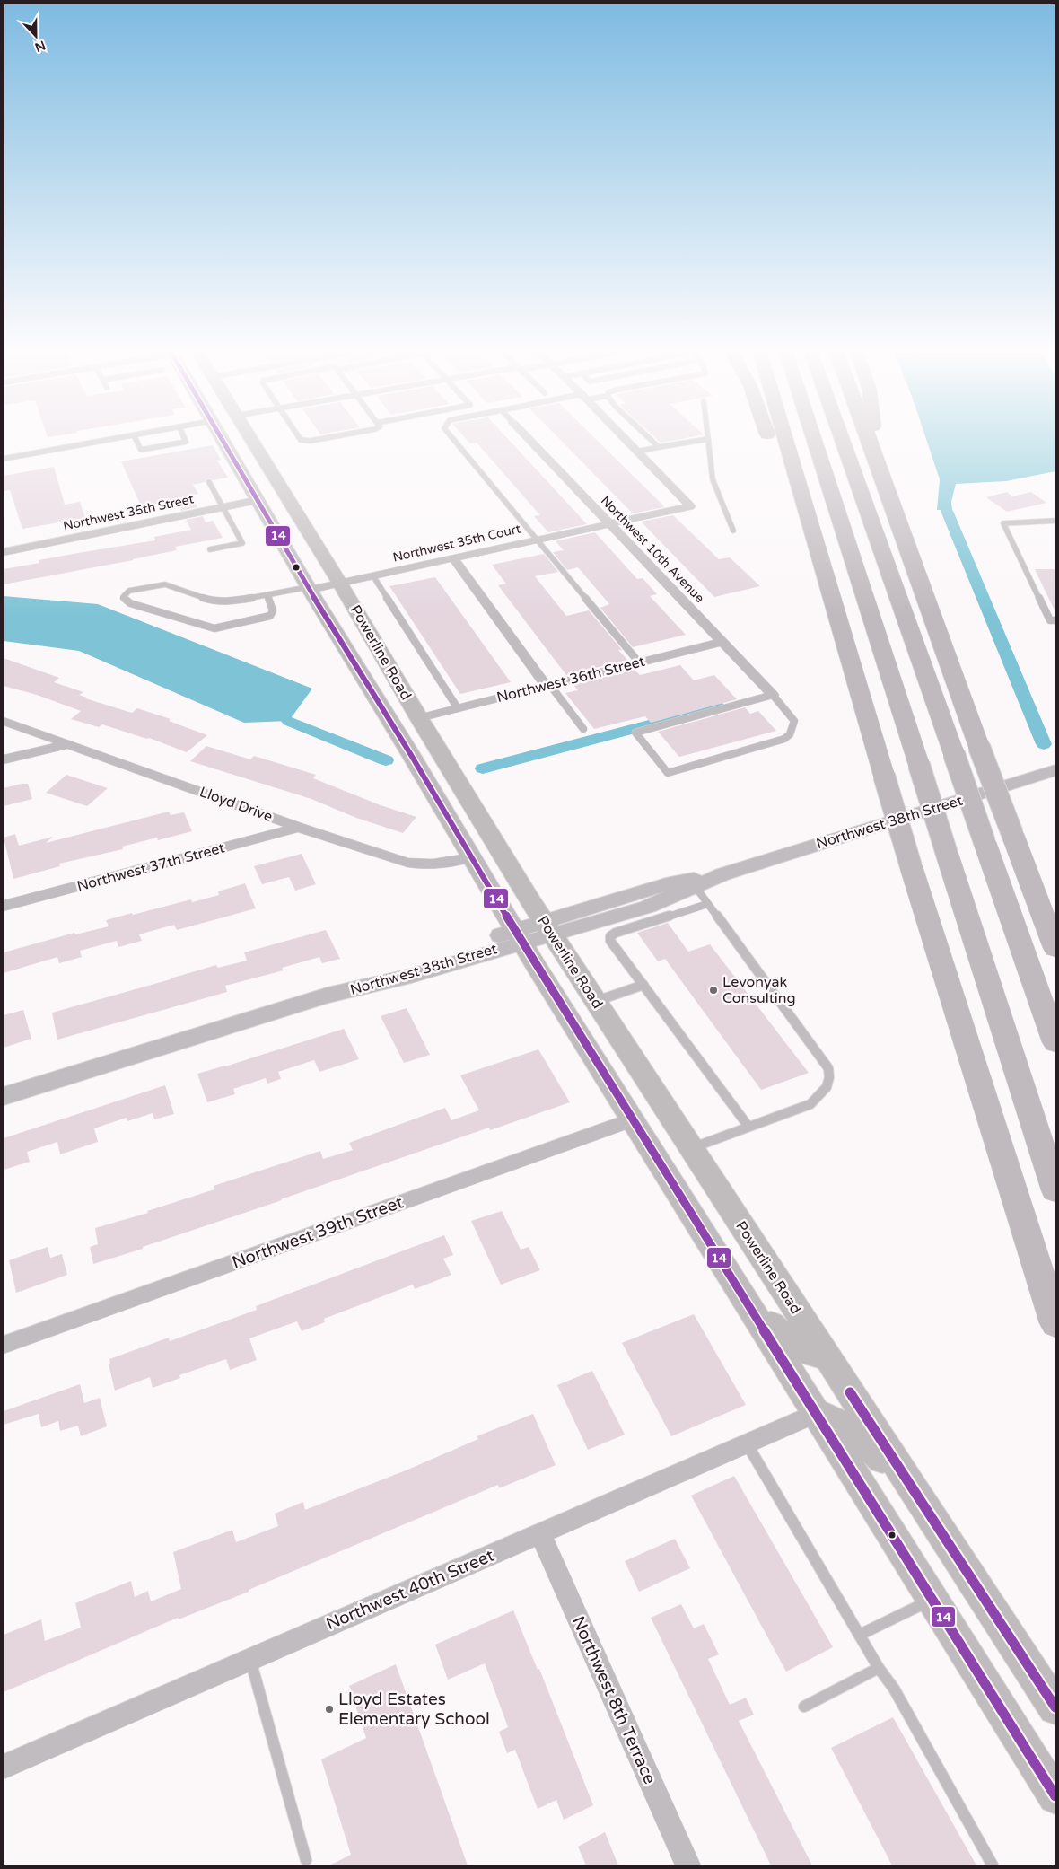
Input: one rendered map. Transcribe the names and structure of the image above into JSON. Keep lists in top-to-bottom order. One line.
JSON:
{"streets":{"main road":["Powerline Road"],"street":["Northwest 35th Street","Northwest 35th Court","Northwest 10th Avenue","Northwest 36th Street","Lloyd Drive","Northwest 38th Street","Northwest 37th Street","Northwest 39th Street","Northwest 40th Street","Northwest 8th Terrace"]},"crossings":[["Northwest 35th Street","Powerline Road"],["Northwest 35th Court","Northwest 10th Avenue"],["Northwest 35th Court","Powerline Road"],["Northwest 10th Avenue","Northwest 36th Street"],["Powerline Road","Northwest 36th Street"],["Powerline Road","Lloyd Drive"],["Powerline Road","Northwest 38th Street"],["Powerline Road","Northwest 39th Street"],["Powerline Road","Northwest 40th Street"],["Lloyd Drive","Northwest 37th Street"],["Northwest 40th Street","Northwest 8th Terrace"]],"places":["Levonyak Consulting","Lloyd Estates Elementary School"],"lines":["transit line 14"],"north":"bottom"}
